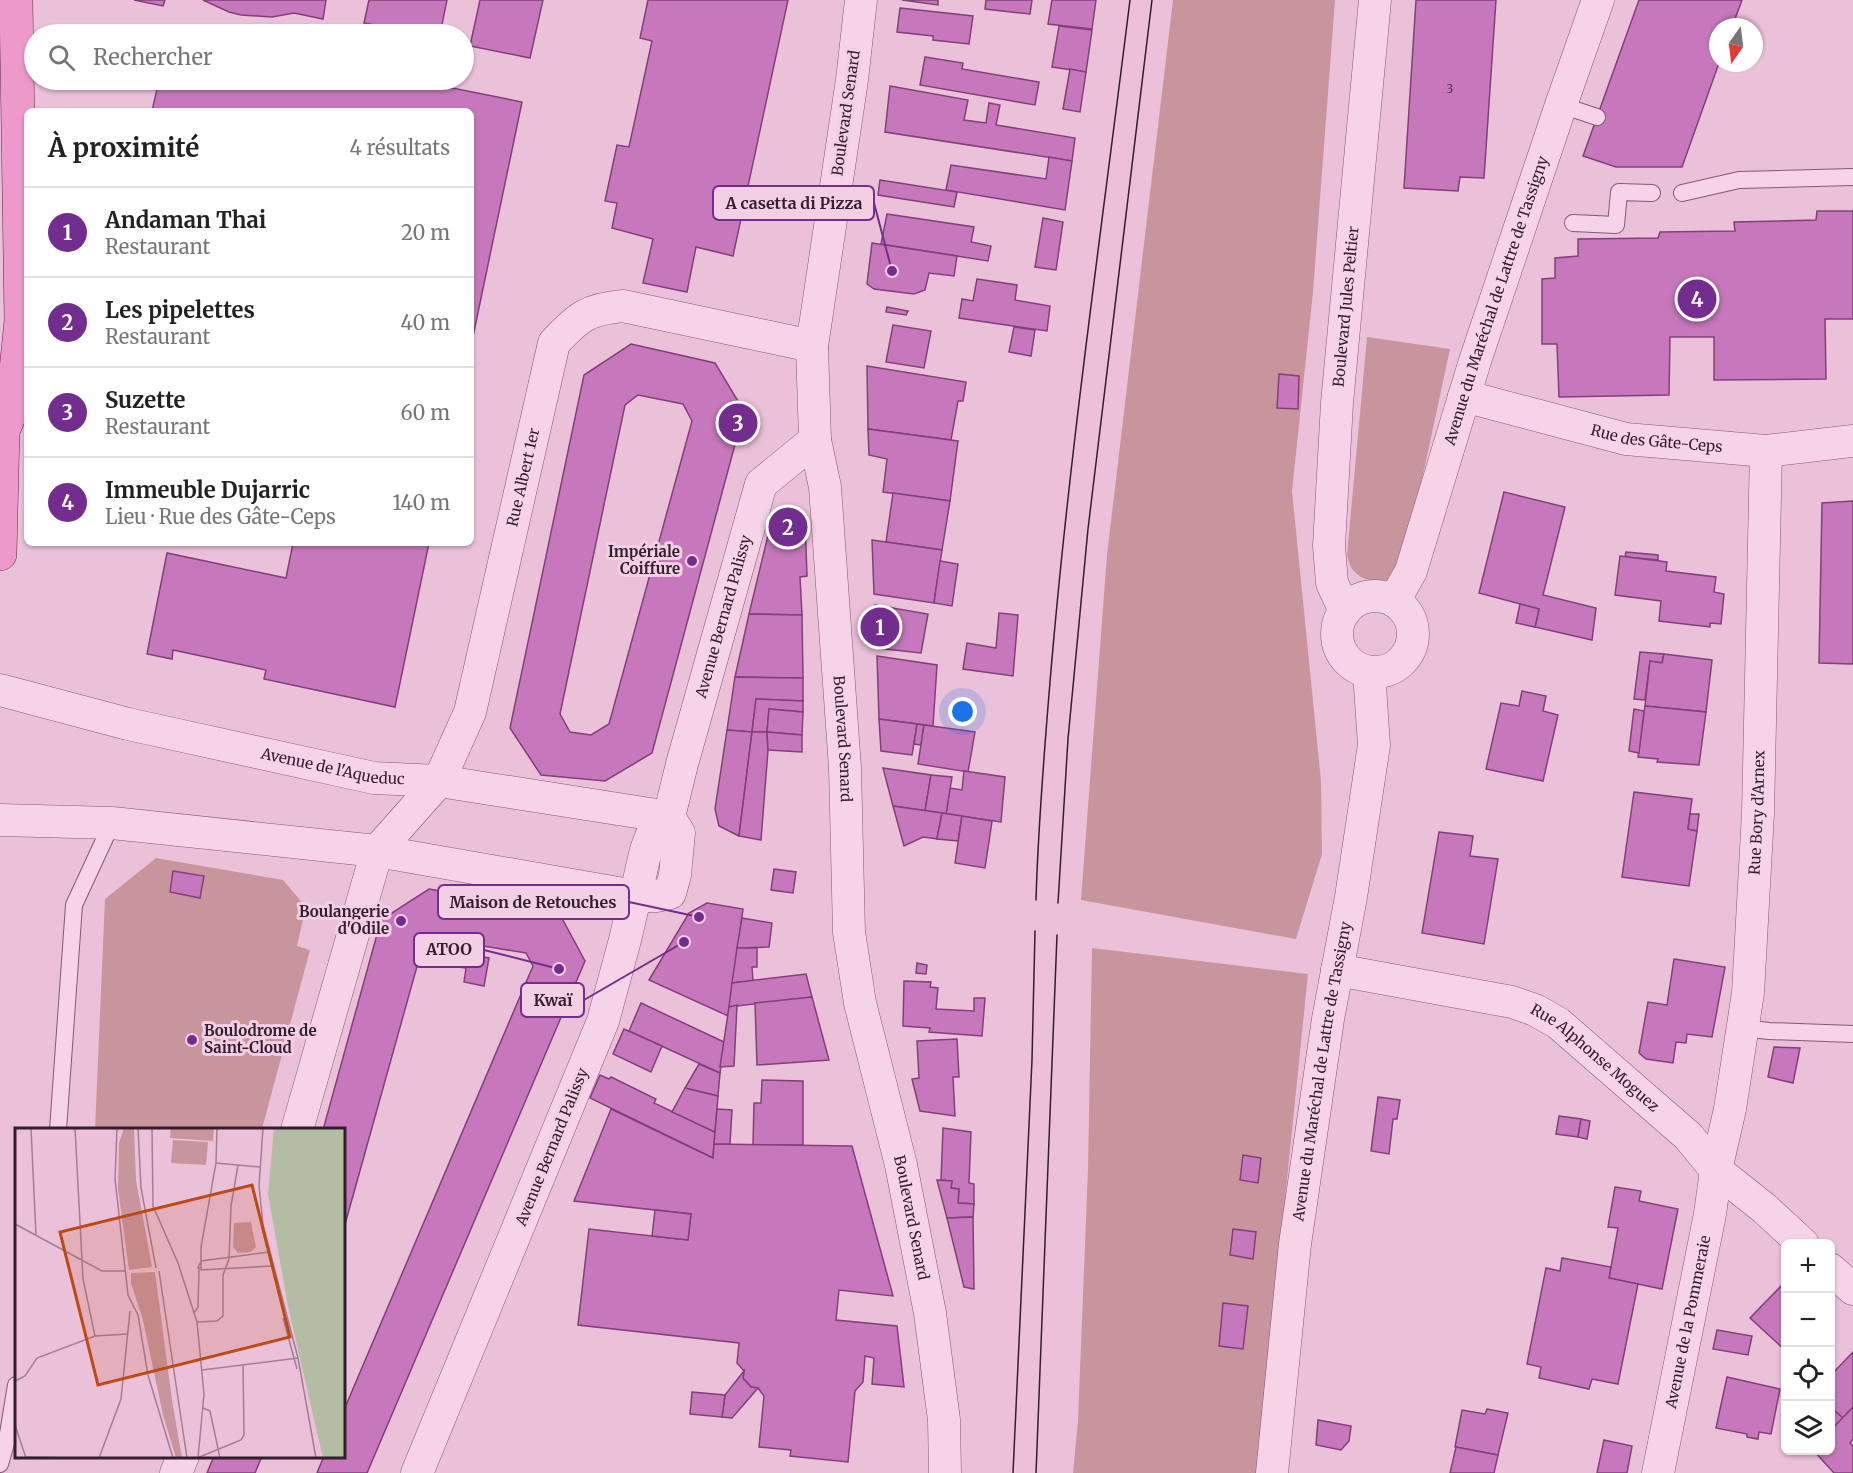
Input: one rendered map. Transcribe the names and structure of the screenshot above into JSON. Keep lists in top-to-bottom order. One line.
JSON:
{"streets":{"street":["Boulevard Senard","Avenue du Maréchal de Lattre de Tassigny","Boulevard Jules Peltier","Rue des Gâte-Ceps","Rue Albert 1er","Avenue Bernard Palissy","Avenue de l'Aqueduc","Rue Bory d'Arnex","Rue Alphonse Moguez","Avenue de la Pommeraie"]},"crossings":[["Boulevard Senard","Rue Albert 1er"],["Boulevard Senard","Avenue Bernard Palissy"],["Avenue du Maréchal de Lattre de Tassigny","Boulevard Jules Peltier"],["Avenue du Maréchal de Lattre de Tassigny","Rue des Gâte-Ceps"],["Avenue du Maréchal de Lattre de Tassigny","Rue Alphonse Moguez"],["Rue des Gâte-Ceps","Rue Bory d'Arnex"],["Rue Albert 1er","Avenue de l'Aqueduc"],["Avenue Bernard Palissy","Avenue de l'Aqueduc"],["Rue Bory d'Arnex","Rue Alphonse Moguez"],["Rue Bory d'Arnex","Avenue de la Pommeraie"],["Rue Alphonse Moguez","Avenue de la Pommeraie"]],"places":["A casetta di Pizza","Impériale Coiffure","Maison de Retouches","Boulangerie d'Odile","Kwaï","ATOO","Boulodrome de Saint-Cloud"],"house_numbers":["3"],"north":"bottom","page":{"search":"Rechercher","heading":["À proximité","4 résultats"],"list":[{"mark":"1","name":"Andaman Thai","note":"Restaurant","value":"20 m"},{"mark":"2","name":"Les pipelettes","note":"Restaurant","value":"40 m"},{"mark":"3","name":"Suzette","note":"Restaurant","value":"60 m"},{"mark":"4","name":"Immeuble Dujarric","note":"Lieu · Rue des Gâte-Ceps","value":"140 m"}],"pins":["4","3","2","1"],"map_buttons":["+","−"]}}
